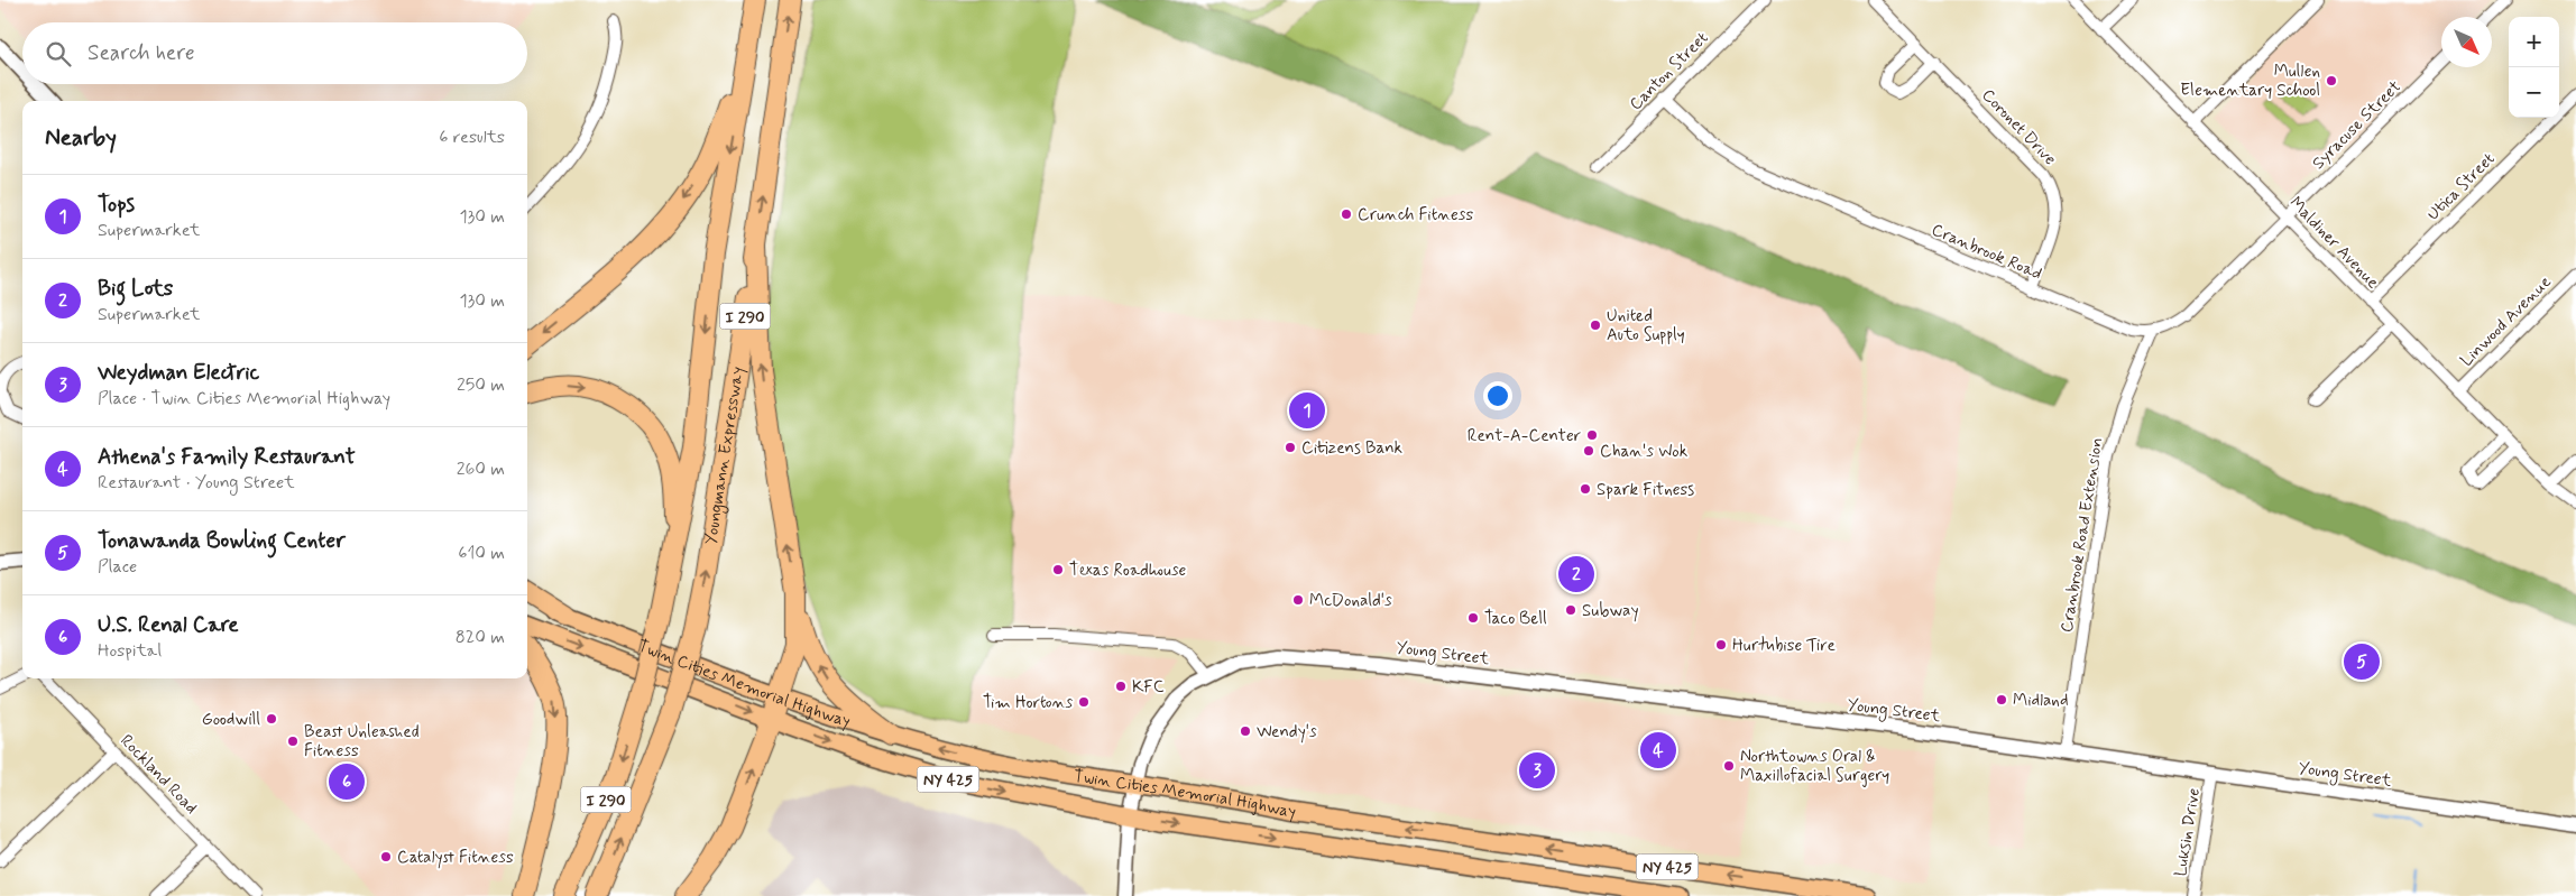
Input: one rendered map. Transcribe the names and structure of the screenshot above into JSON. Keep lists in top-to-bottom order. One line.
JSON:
{"streets":{"highway":["I 290","Youngmann Expressway"],"main road":["Twin Cities Memorial Highway","NY 425"],"street":["Canton Street","Syracuse Street","Coronet Drive","Utica Street","Maldiner Avenue","Cranbrook Road","Linwood Avenue","Cranbrook Road Extension","Young Street","Rockland Road","Luksin Drive"]},"crossings":[["Canton Street","Cranbrook Road"],["Syracuse Street","Maldiner Avenue"],["Syracuse Street","Cranbrook Road"],["Coronet Drive","Cranbrook Road"],["Utica Street","Maldiner Avenue"],["Maldiner Avenue","Cranbrook Road"],["Maldiner Avenue","Linwood Avenue"],["Cranbrook Road","Cranbrook Road Extension"],["Cranbrook Road Extension","Young Street"],["Young Street","Twin Cities Memorial Highway"],["Young Street","Luksin Drive"]],"places":["Mullen Elementary School","Crunch Fitness","United Auto Supply","Rent-A-Center","Citizens Bank","Chan's Wok","Spark Fitness","Texas Roadhouse","McDonald's","Subway","Taco Bell","Hurtubise Tire","KFC","Midland","Tim Hortons","Goodwill","Wendy's","Beast Unleashed Fitness","Northtowns Oral & Maxillofacial Surgery","Catalyst Fitness"],"north":"bottom right","page":{"map_buttons":["+","−"],"search":"Search here","heading":["Nearby","6 results"],"list":[{"mark":"1","name":"Tops","note":"Supermarket","value":"130 m"},{"mark":"2","name":"Big Lots","note":"Supermarket","value":"130 m"},{"mark":"3","name":"Weydman Electric","note":"Place · Twin Cities Memorial Highway","value":"250 m"},{"mark":"4","name":"Athena's Family Restaurant","note":"Restaurant · Young Street","value":"260 m"},{"mark":"5","name":"Tonawanda Bowling Center","note":"Place","value":"610 m"},{"mark":"6","name":"U.S. Renal Care","note":"Hospital","value":"820 m"}],"pins":["1","2","5","4","3","6"]}}
